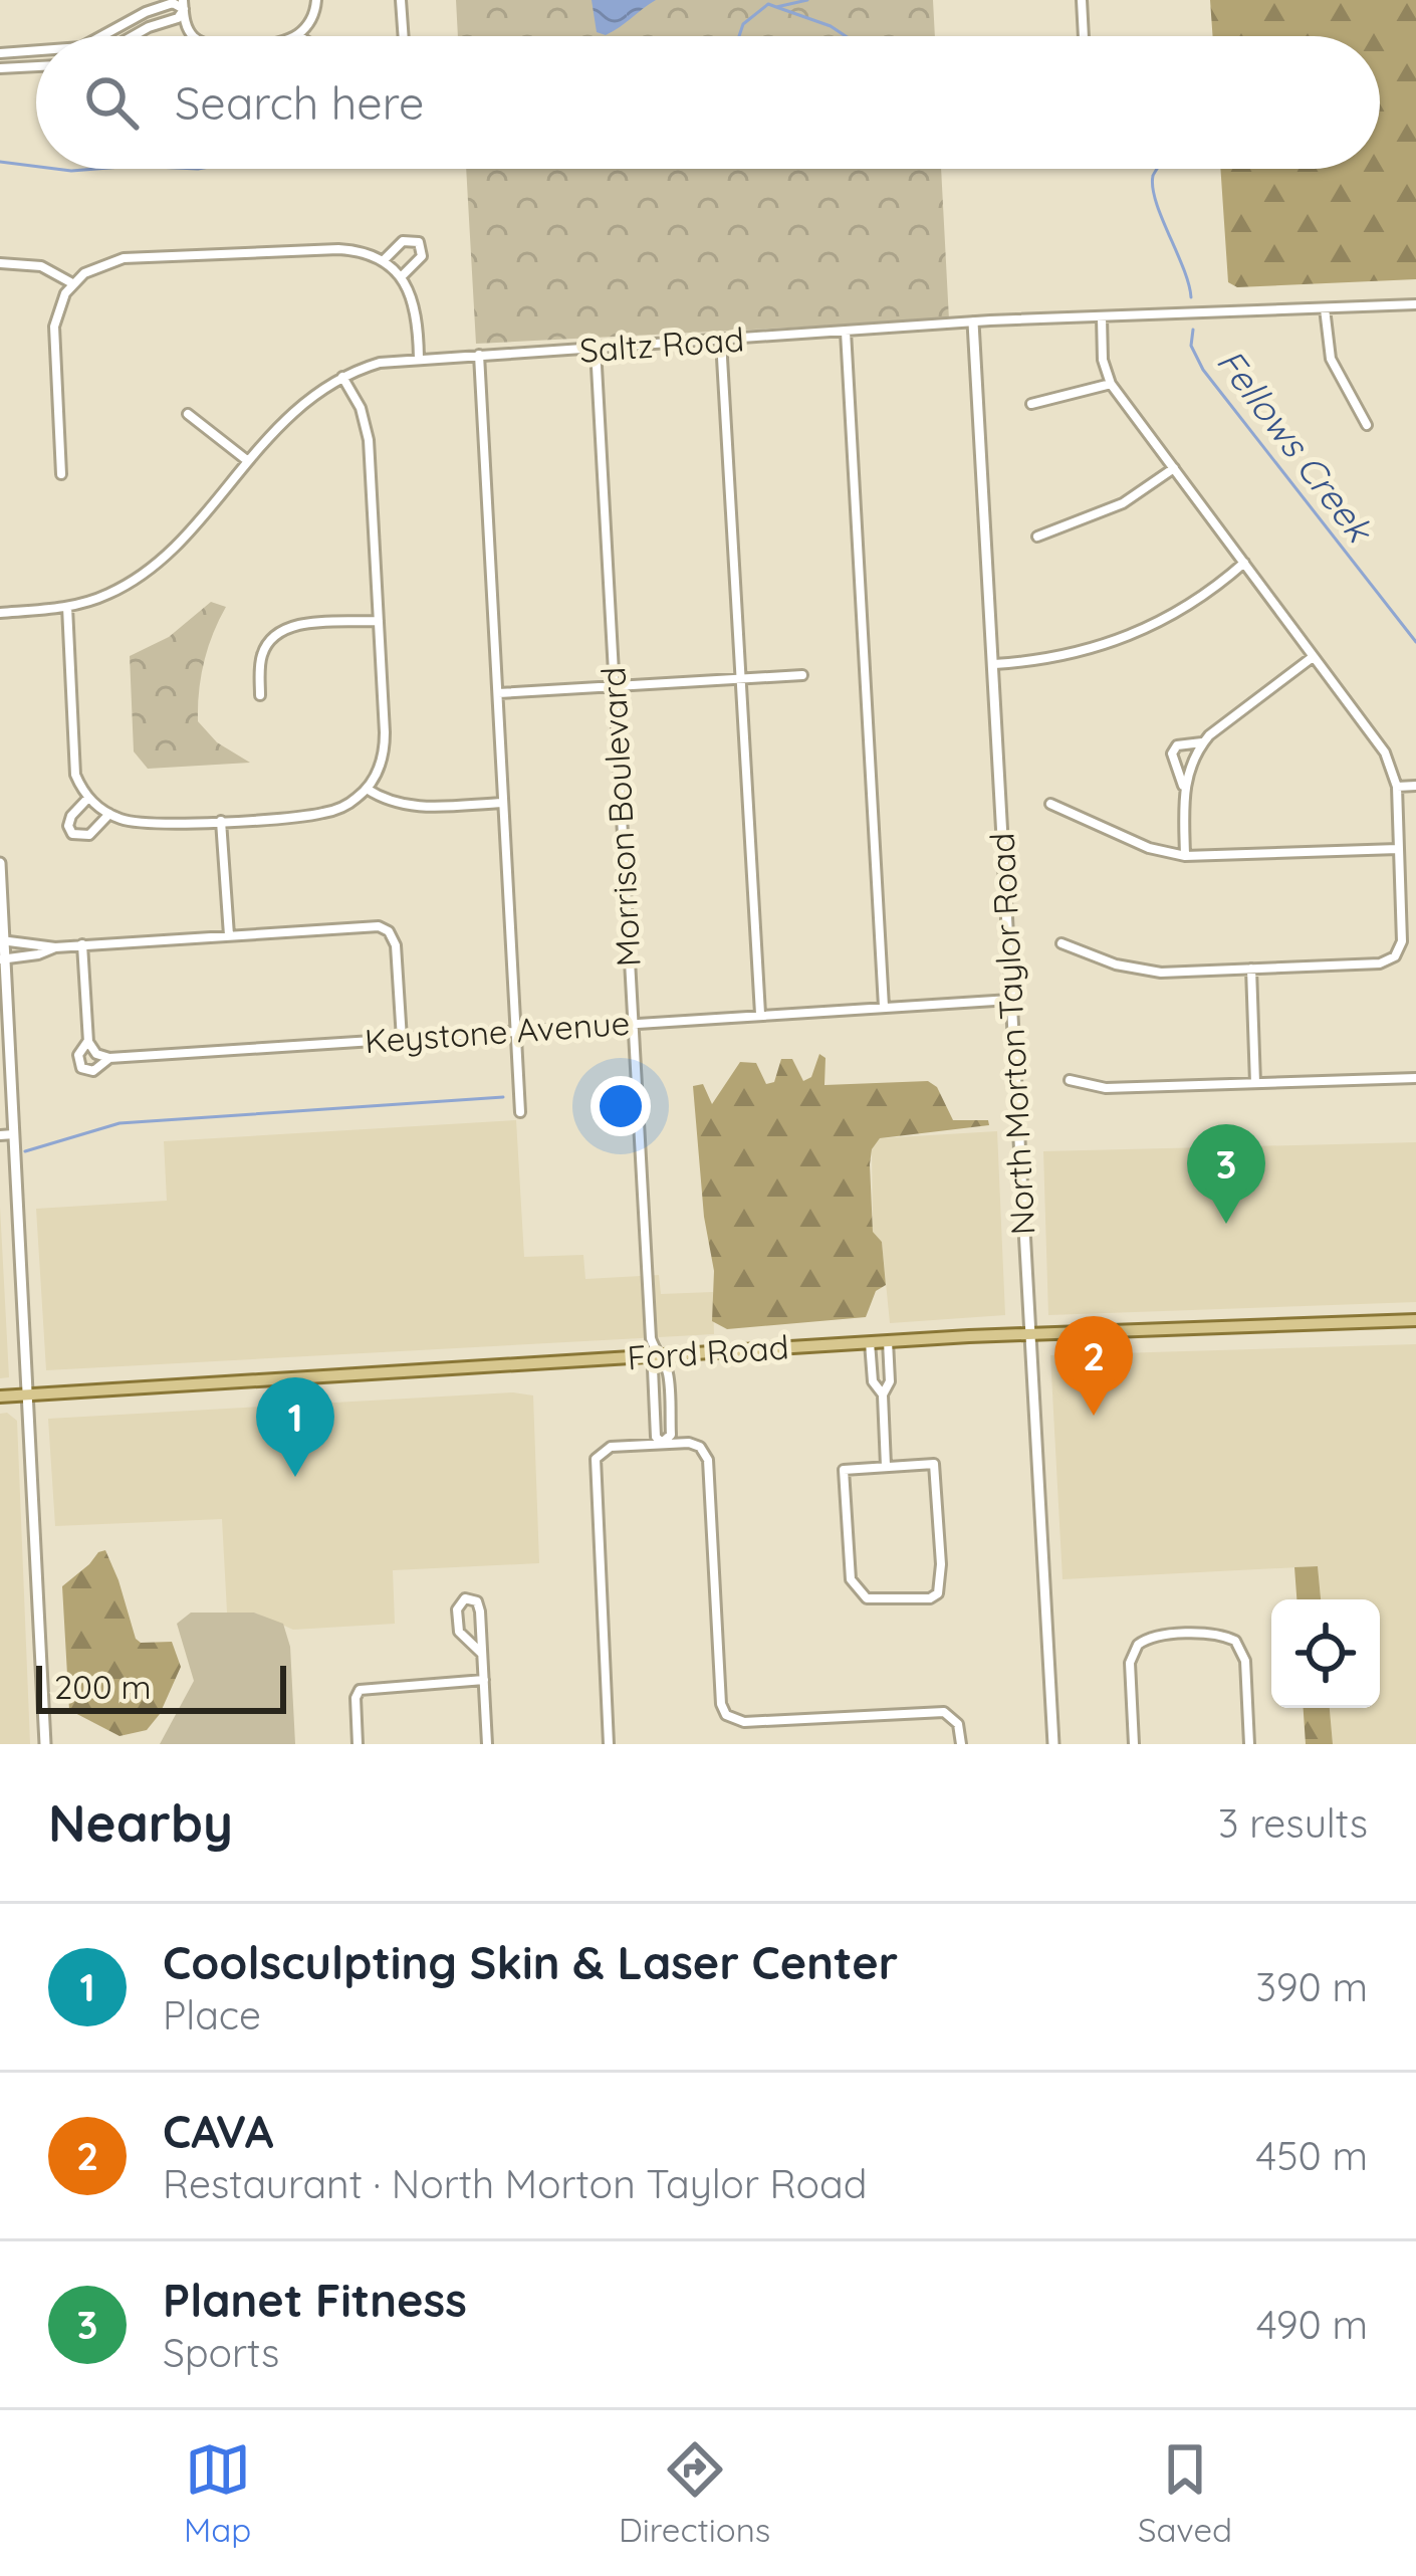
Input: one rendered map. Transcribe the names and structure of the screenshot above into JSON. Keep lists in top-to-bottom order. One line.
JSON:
{"streets":{"main road":["Ford Road"],"street":["Saltz Road","Morrison Boulevard","Keystone Avenue","North Morton Taylor Road"]},"crossings":[["Saltz Road","Morrison Boulevard"],["Saltz Road","North Morton Taylor Road"],["Morrison Boulevard","Keystone Avenue"],["Morrison Boulevard","Ford Road"],["Keystone Avenue","North Morton Taylor Road"],["North Morton Taylor Road","Ford Road"]],"water":["Fellows Creek"],"scale_bar":"200 m","page":{"search":"Search here","pins":["3","2","1"],"scale":"200 m","heading":["Nearby","3 results"],"list":[{"mark":"1","name":"Coolsculpting Skin & Laser Center","note":"Place","value":"390 m"},{"mark":"2","name":"CAVA","note":"Restaurant · North Morton Taylor Road","value":"450 m"},{"mark":"3","name":"Planet Fitness","note":"Sports","value":"490 m"}],"nav":["Map","Directions","Saved"]}}
